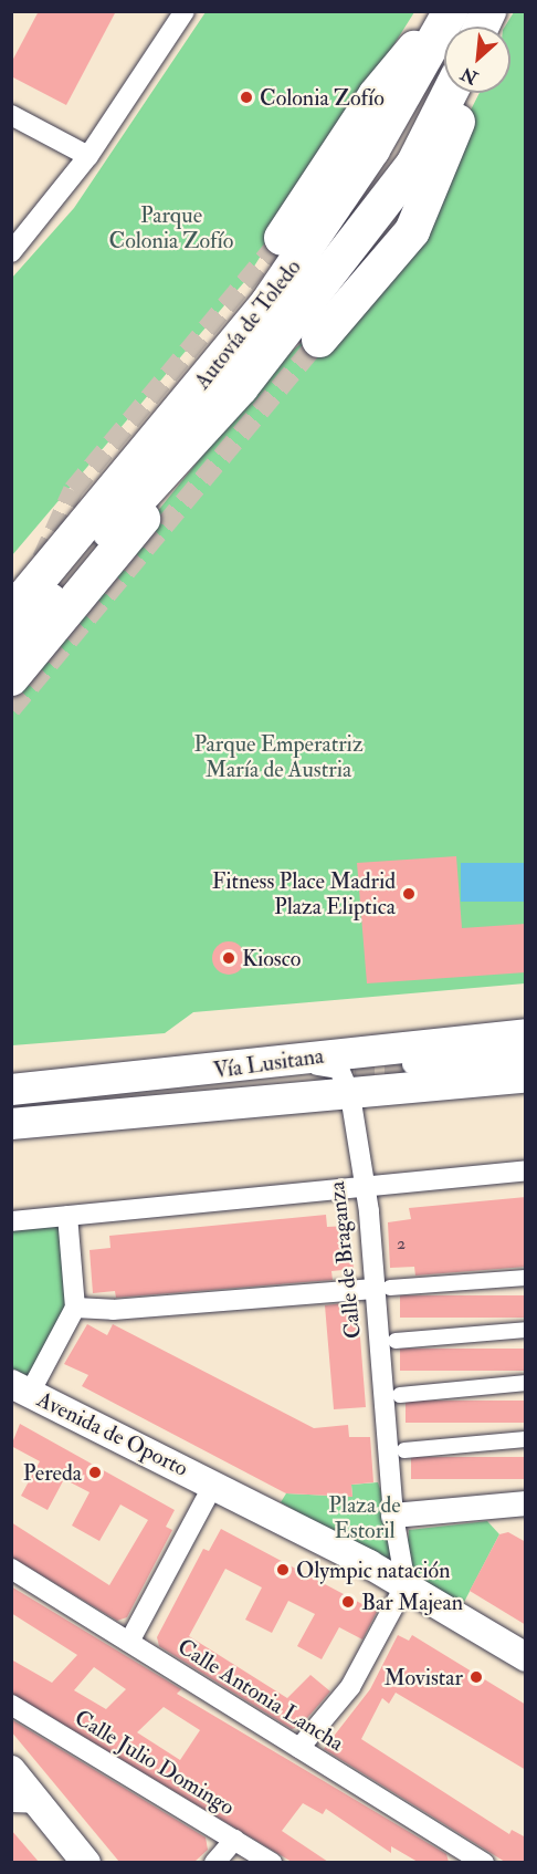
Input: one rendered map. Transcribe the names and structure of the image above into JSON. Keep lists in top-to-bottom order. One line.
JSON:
{"streets":{"highway":["Autovía de Toledo"],"main road":["Vía Lusitana","Avenida de Oporto"],"street":["Calle de Braganza","Calle Antonia Lancha","Calle Julio Domingo"]},"crossings":[["Vía Lusitana","Calle de Braganza"],["Avenida de Oporto","Calle Antonia Lancha"]],"parks":["Parque Colonia Zofío","Parque Emperatriz María de Austria","Plaza de Estoril"],"places":["Colonia Zofío","Fitness Place Madrid Plaza Eliptica","Kiosco","Pereda","Olympic natación","Bar Majean","Movistar"],"house_numbers":["2"],"north":"bottom left"}
